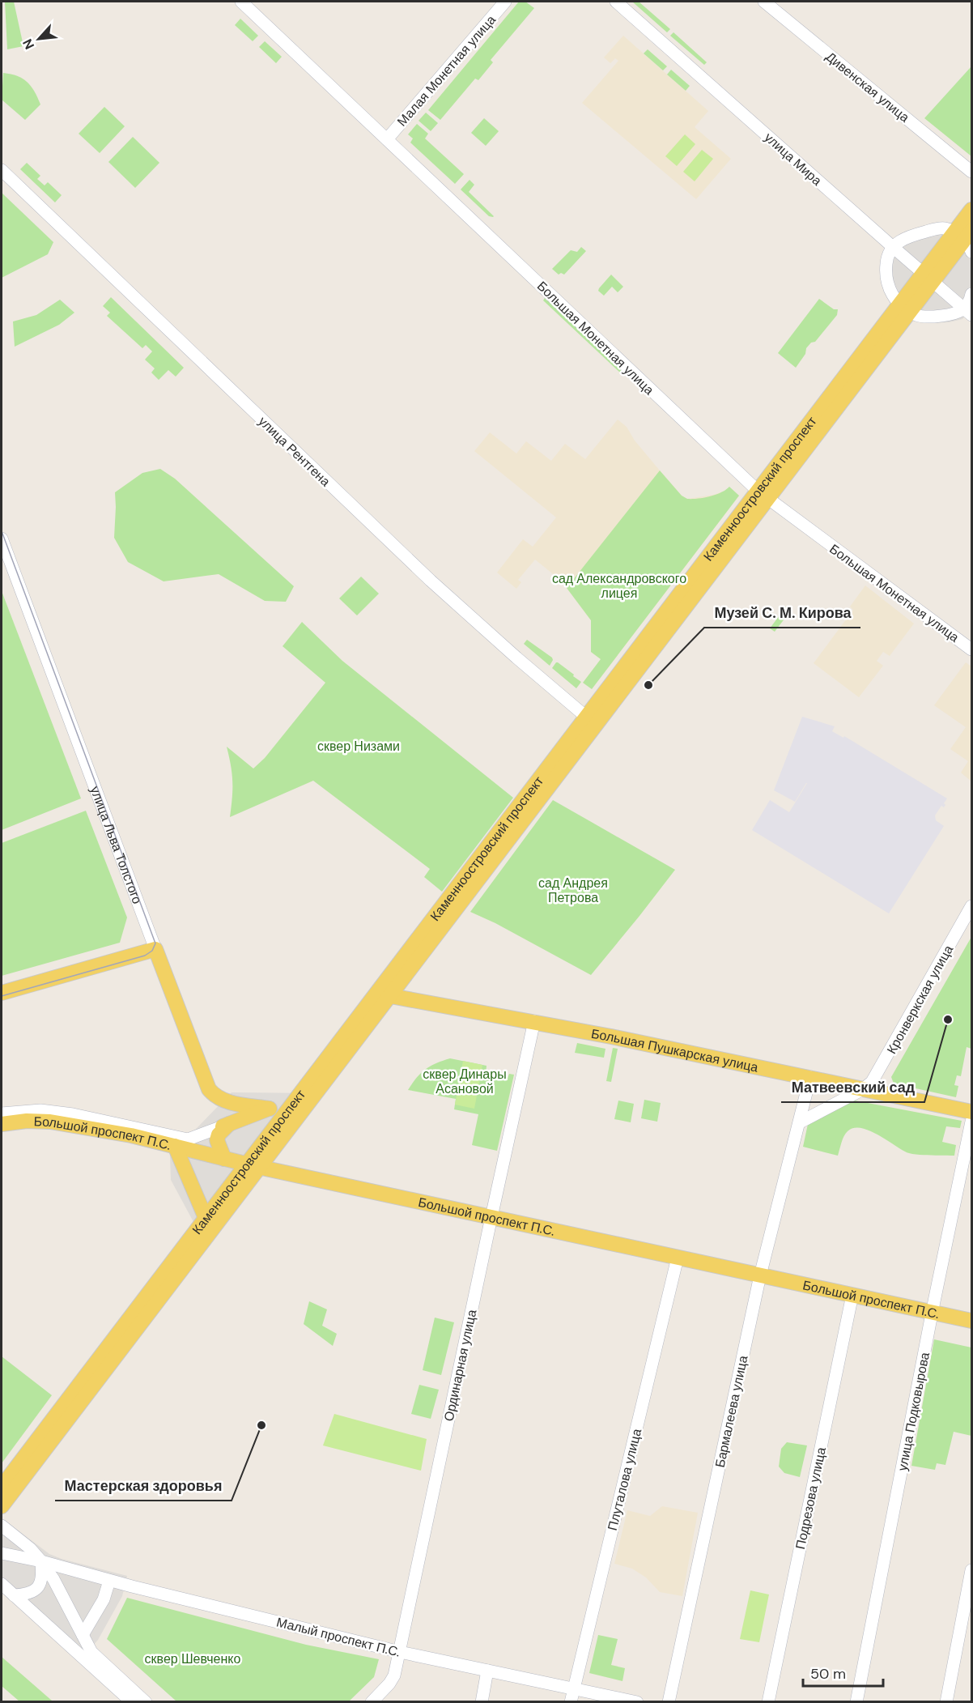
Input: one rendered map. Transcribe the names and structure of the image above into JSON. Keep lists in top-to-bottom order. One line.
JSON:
{"streets":{"main road":["Каменноостровский проспект","улица Льва Толстого","Большая Пушкарская улица","Большой проспект П.С."],"street":["Малая Монетная улица","Дивенская улица","улица Мира","Большая Монетная улица","улица Рентгена","Кронверкская улица","Ординарная улица","Бармалеева улица","улица Подковырова","Плуталова улица","Подрезова улица","Малый проспект П.С."]},"crossings":[["Малая Монетная улица","Большая Монетная улица"],["улица Мира","Каменноостровский проспект"],["Большая Монетная улица","Каменноостровский проспект"],["улица Рентгена","Каменноостровский проспект"],["Каменноостровский проспект","Большая Пушкарская улица"],["Каменноостровский проспект","Большой проспект П.С."],["Кронверкская улица","Большая Пушкарская улица"],["Большая Пушкарская улица","Ординарная улица"],["Большая Пушкарская улица","Бармалеева улица"],["Большой проспект П.С.","Ординарная улица"],["Большой проспект П.С.","Бармалеева улица"],["Большой проспект П.С.","улица Подковырова"],["Большой проспект П.С.","Плуталова улица"],["Большой проспект П.С.","Подрезова улица"],["Ординарная улица","Малый проспект П.С."],["Плуталова улица","Малый проспект П.С."]],"parks":["сад Александровского лицея","сквер Низами","сад Андрея Петрова","сквер Динары Асановой","сквер Шевченко"],"places":["Музей С. М. Кирова","Матвеевский сад","Мастерская здоровья"],"scale_bar":"50 m","north":"bottom left"}
